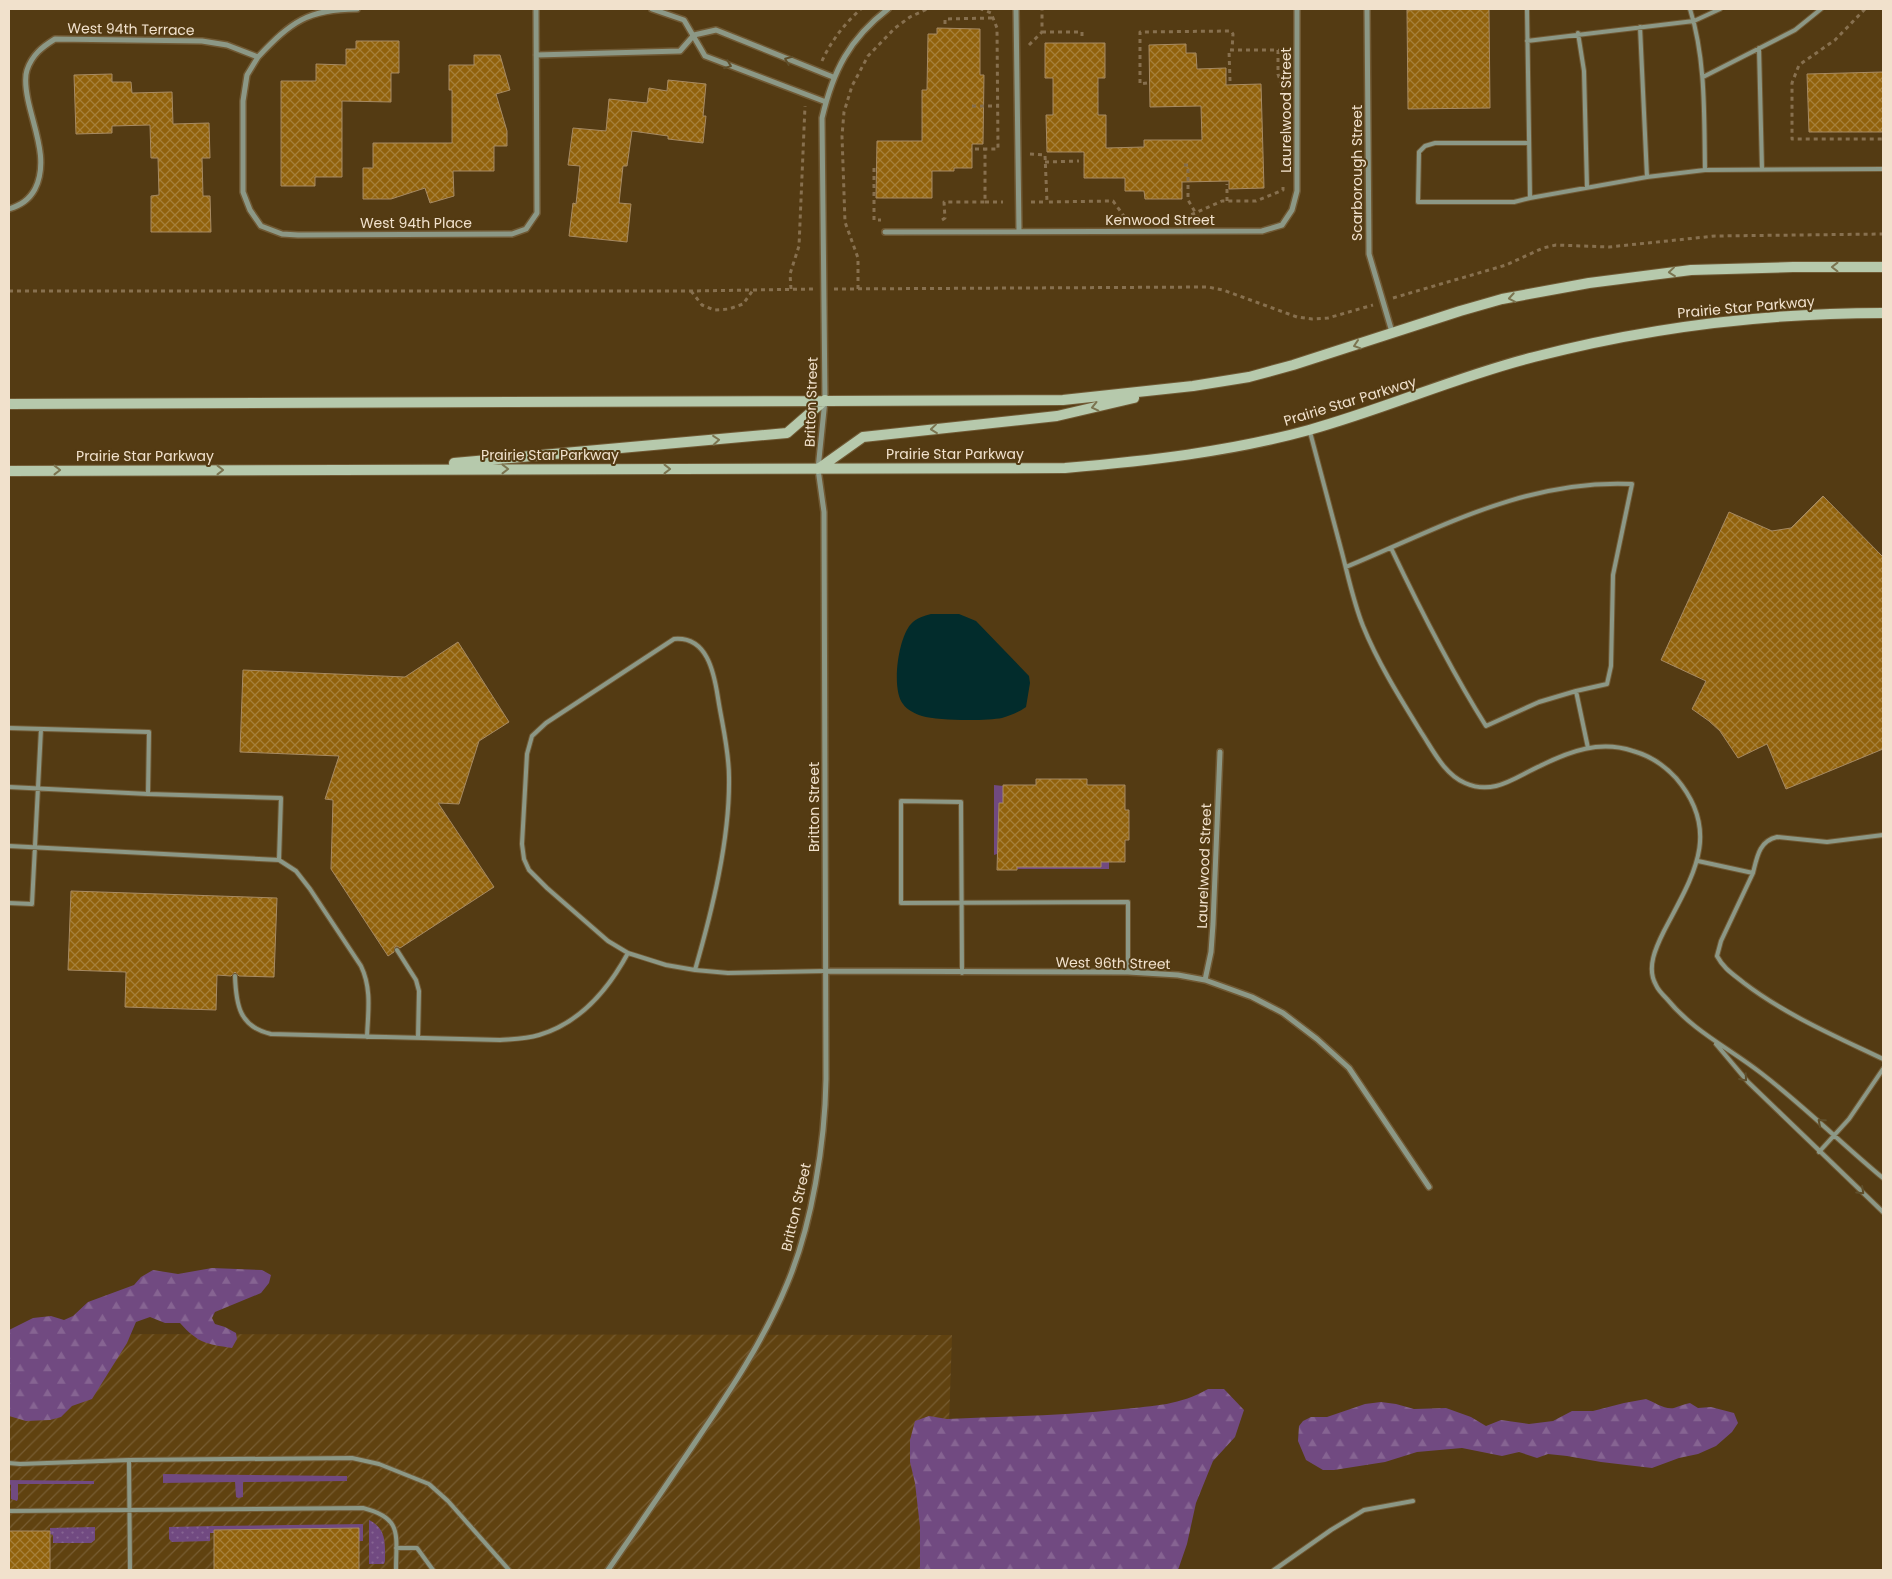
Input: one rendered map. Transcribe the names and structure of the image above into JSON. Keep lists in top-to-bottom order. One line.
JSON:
{"streets":{"main road":["Prairie Star Parkway"],"street":["West 94th Terrace","Laurelwood Street","Scarborough Street","Kenwood Street","West 94th Place","Britton Street","West 96th Street"]},"crossings":[["West 94th Terrace","West 94th Place"],["Laurelwood Street","Kenwood Street"],["Laurelwood Street","West 96th Street"],["Prairie Star Parkway","Britton Street"],["Britton Street","West 96th Street"]]}
